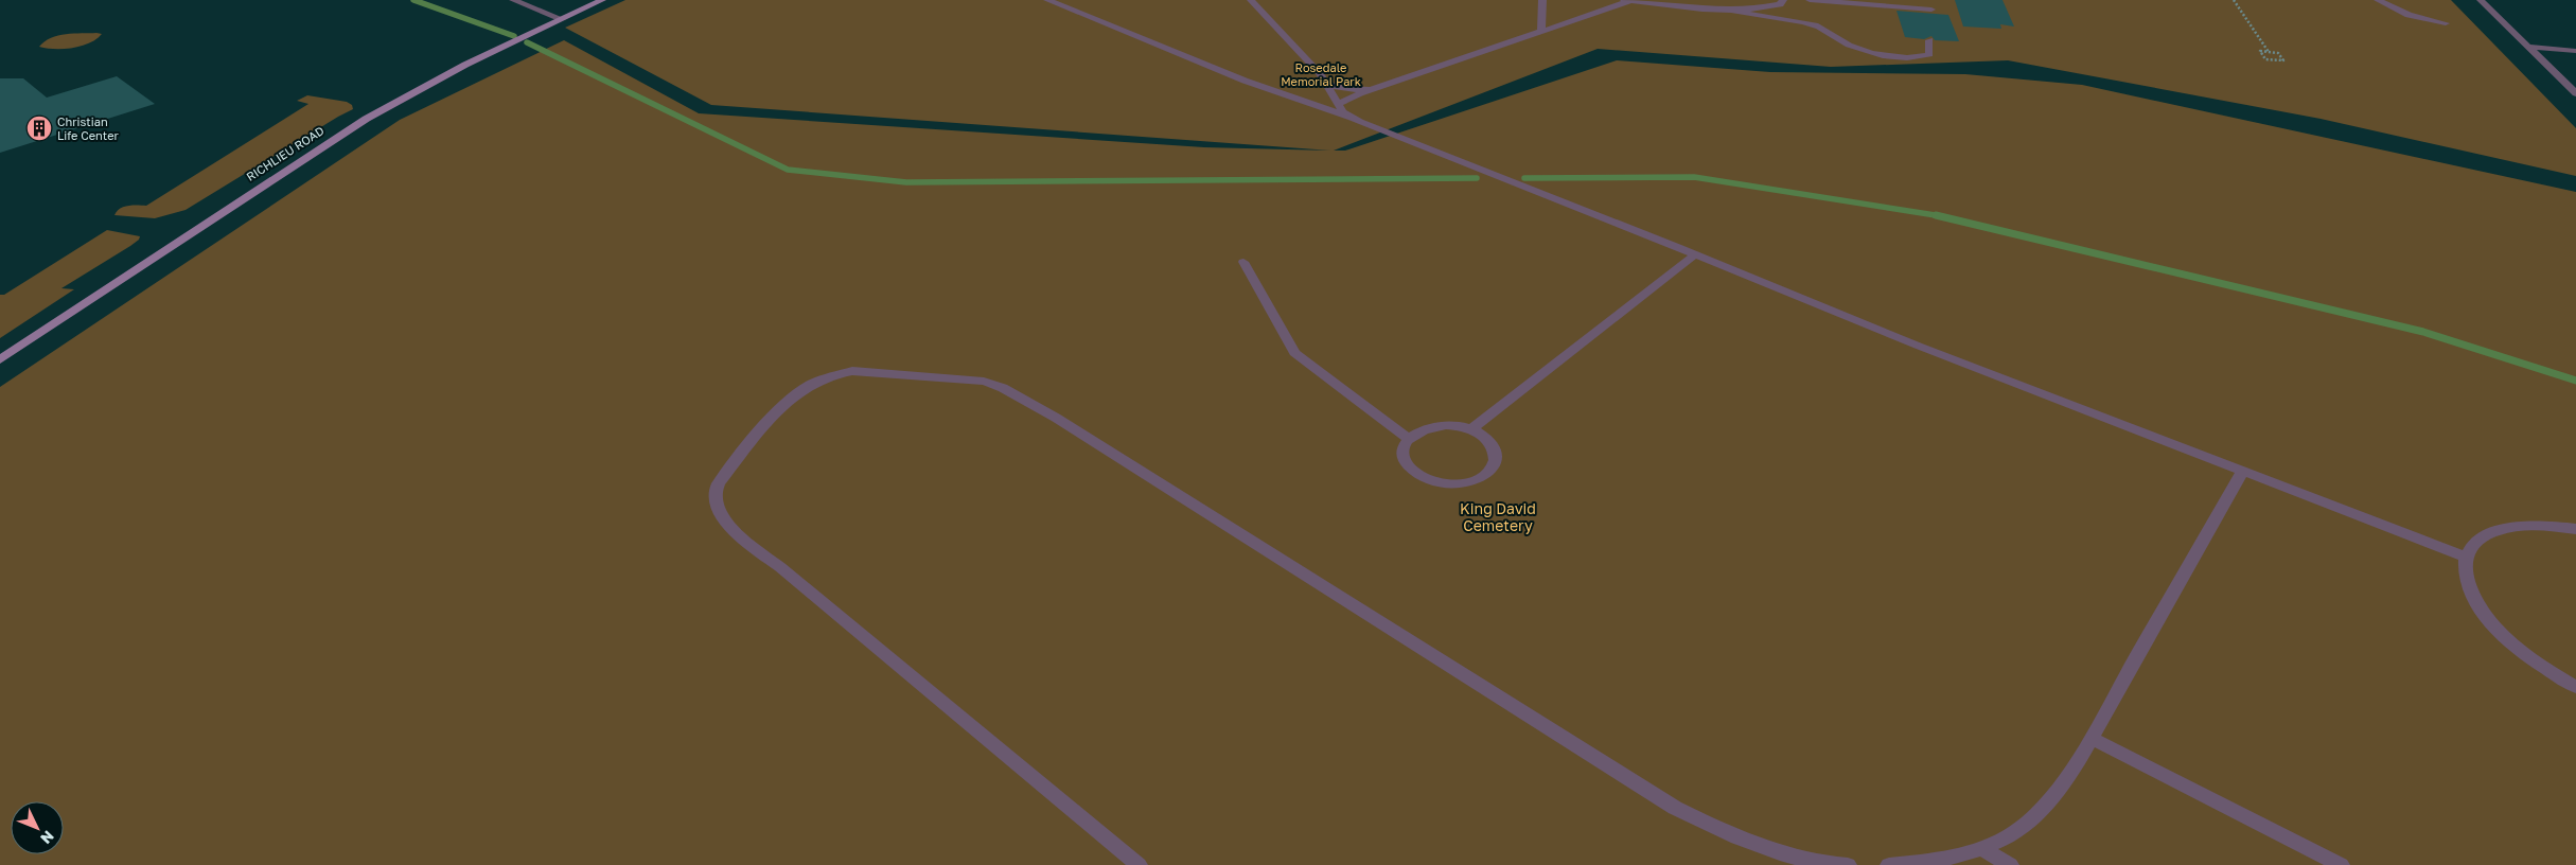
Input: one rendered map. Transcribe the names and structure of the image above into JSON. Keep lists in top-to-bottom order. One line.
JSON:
{"streets":{"main road":["RICHLIEU ROAD"]},"parks":["Rosedale Memorial Park","King David Cemetery"],"places":{"building":["Christian Life Center"]},"north":"bottom right"}
